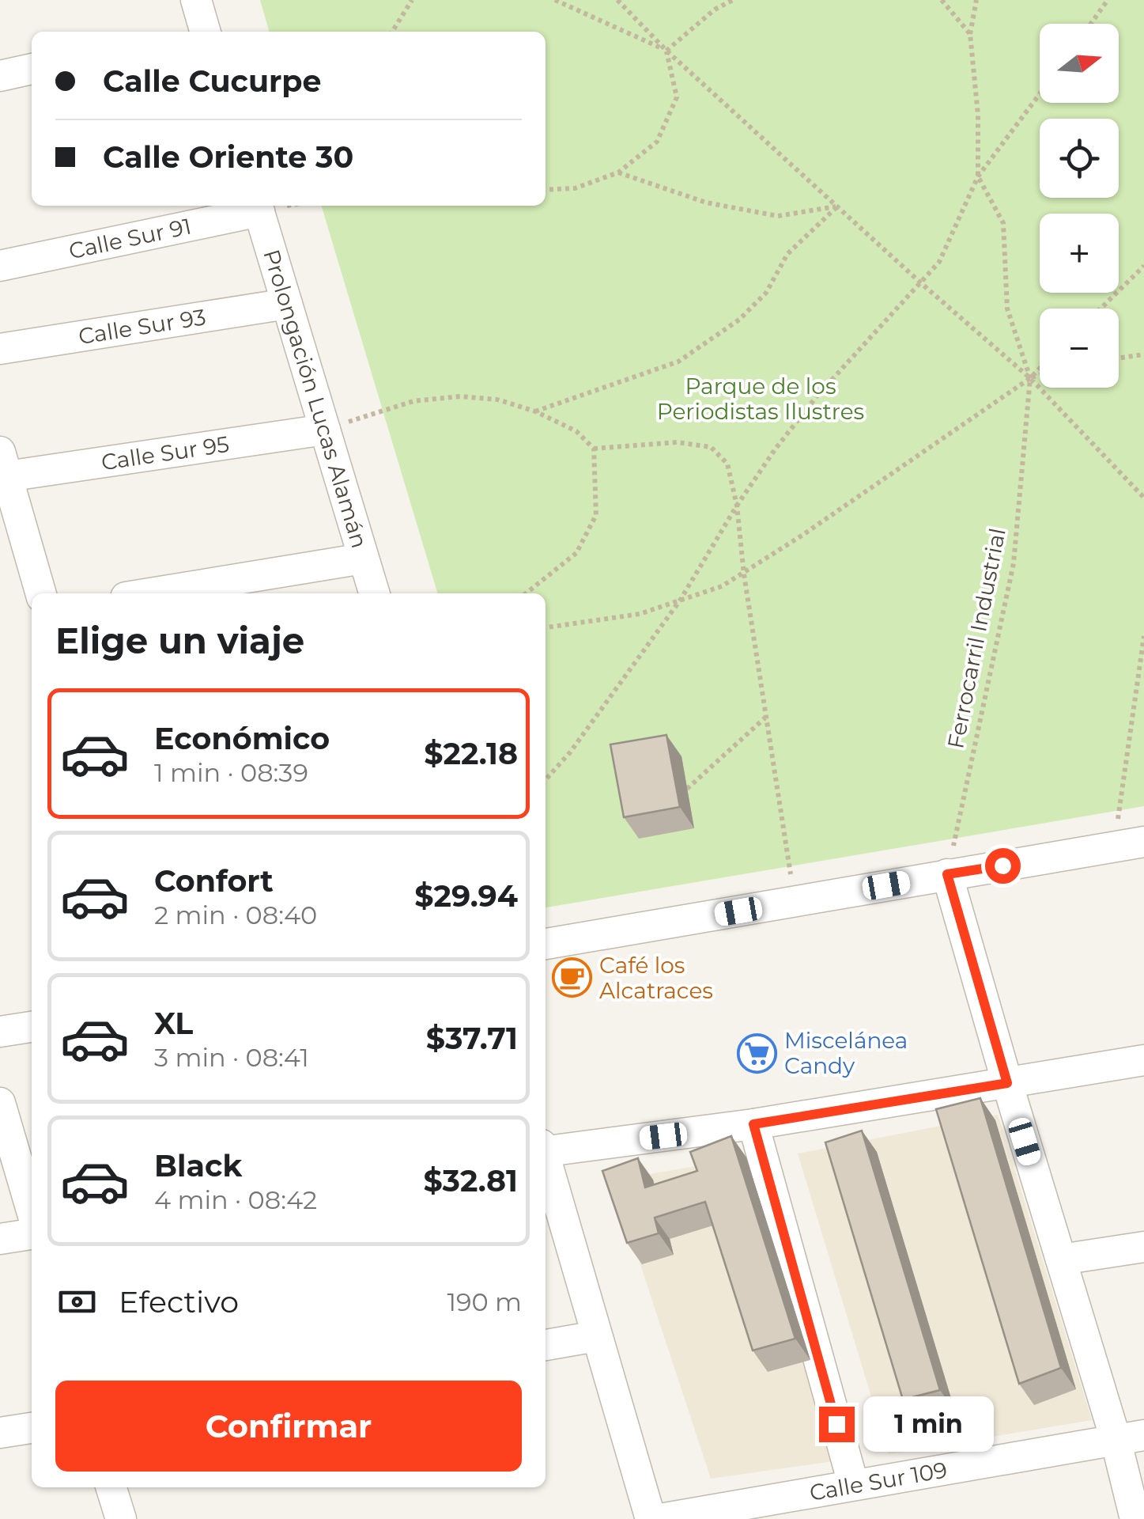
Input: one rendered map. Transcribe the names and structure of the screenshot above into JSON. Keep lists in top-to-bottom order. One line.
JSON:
{"streets":{"street":["Calle Sur 91","Calle Sur 93","Prolongación Lucas Alamán","Calle Sur 95","Calle Sur 109"],"path":["Ferrocarril Industrial"]},"crossings":[["Calle Sur 91","Prolongación Lucas Alamán"],["Calle Sur 93","Prolongación Lucas Alamán"],["Prolongación Lucas Alamán","Calle Sur 95"]],"parks":["Parque de los Periodistas Ilustres"],"places":{"cafe":["Café los Alcatraces"],"supermarket":["Miscelánea Candy"]},"north":"right","page":{"map_buttons":["+","−"],"banner":["Calle Cucurpe","Calle Oriente 30"],"heading":"Elige un viaje","list":[{"name":"Económico","note":"1 min · 08:39","value":"$22.18"},{"name":"Confort","note":"2 min · 08:40","value":"$29.94"},{"name":"XL","note":"3 min · 08:41","value":"$37.71"},{"name":"Black","note":"4 min · 08:42","value":"$32.81"}],"pay":["Efectivo","190 m"],"buttons":"Confirmar","bubble":"1 min"}}
